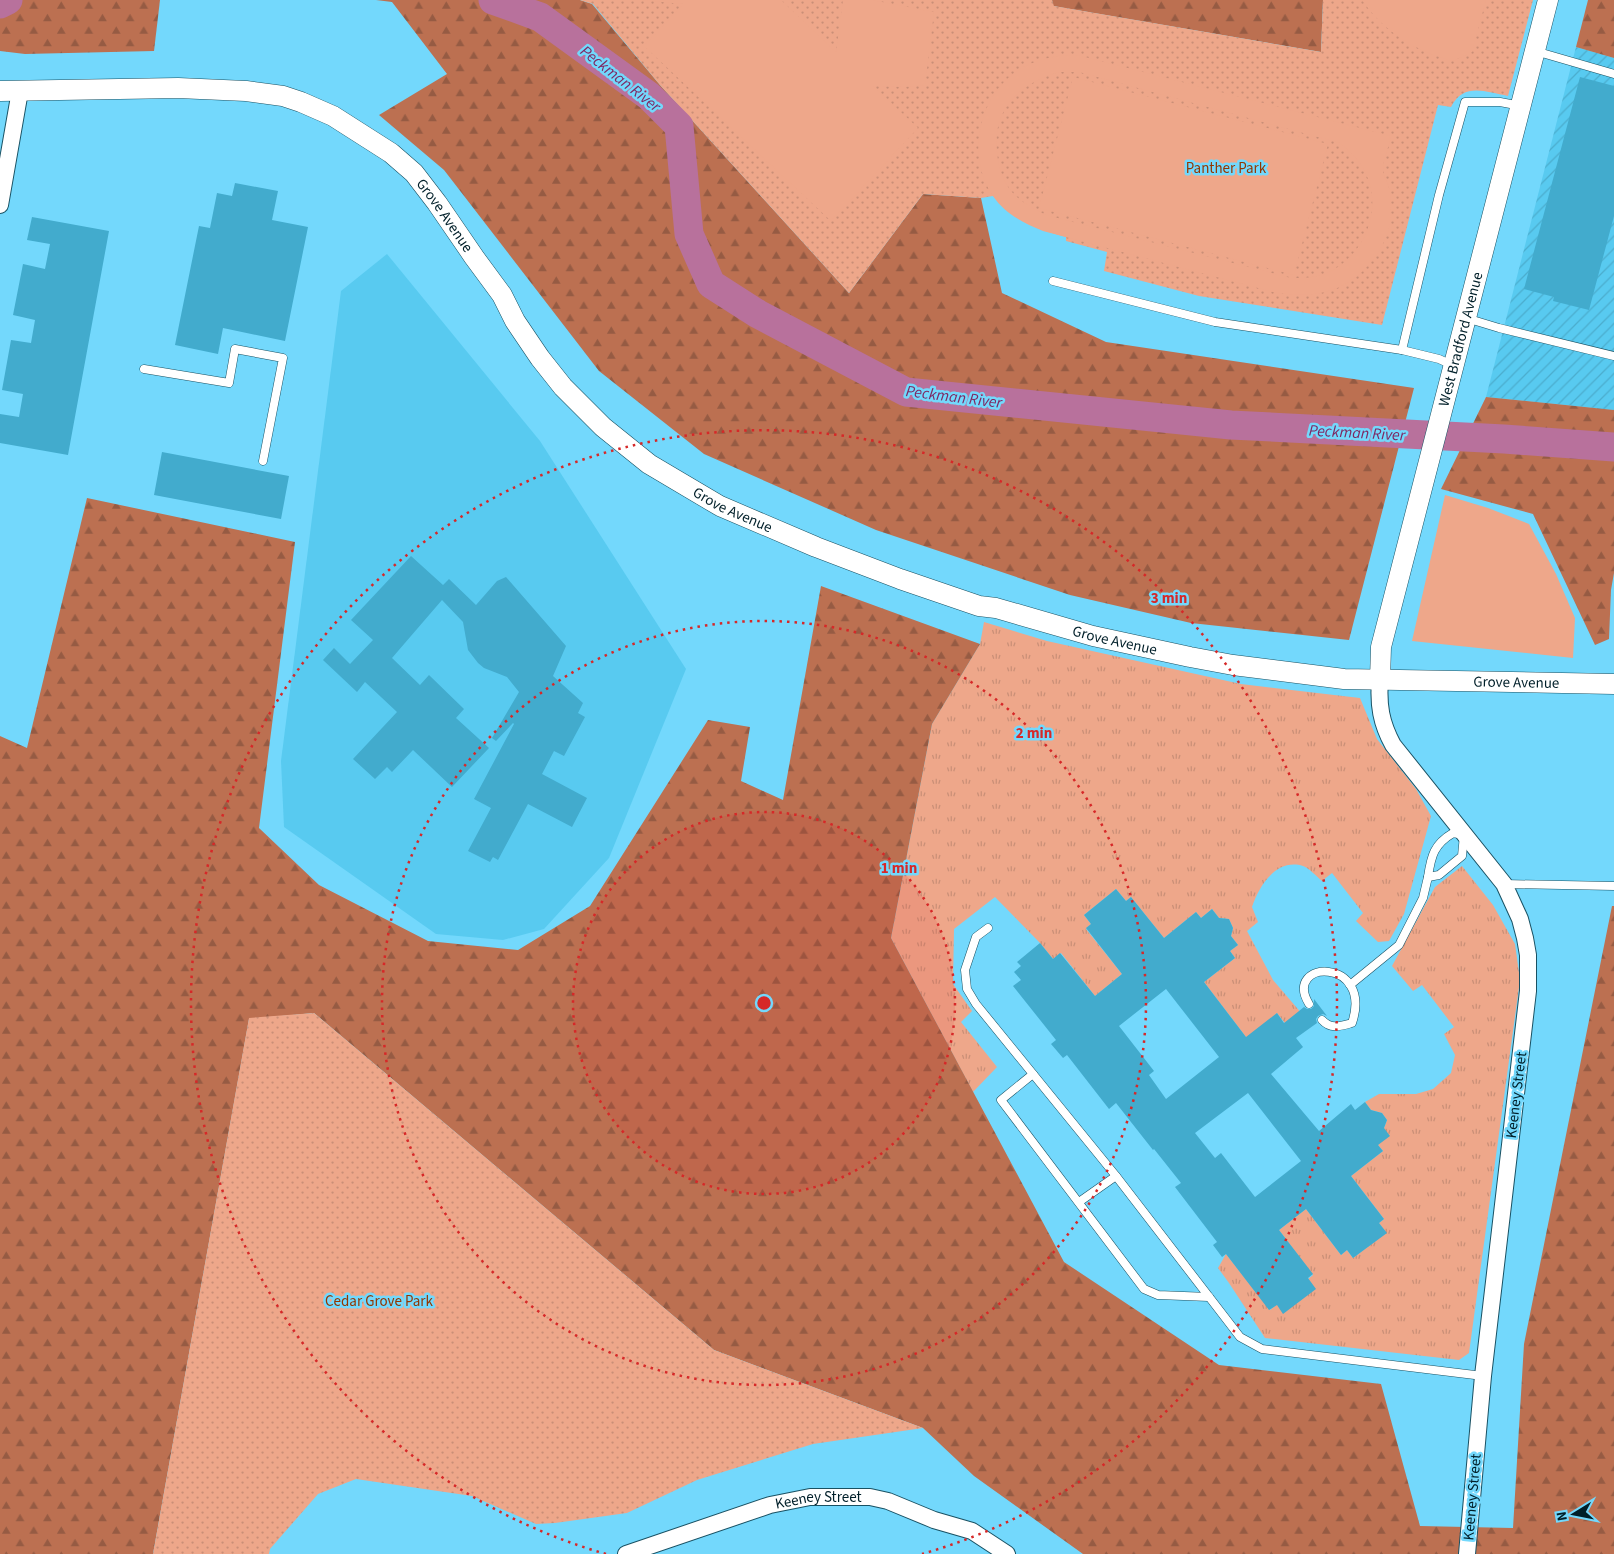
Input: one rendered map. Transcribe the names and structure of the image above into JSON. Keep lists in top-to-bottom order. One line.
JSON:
{"streets":{"street":["Grove Avenue","West Bradford Avenue","Keeney Street"]},"crossings":[["Grove Avenue","West Bradford Avenue"],["Grove Avenue","Keeney Street"],["West Bradford Avenue","Keeney Street"]],"water":["Peckman River"],"parks":["Panther Park","Cedar Grove Park"],"north":"left","rings":["3 min","2 min","1 min"]}
